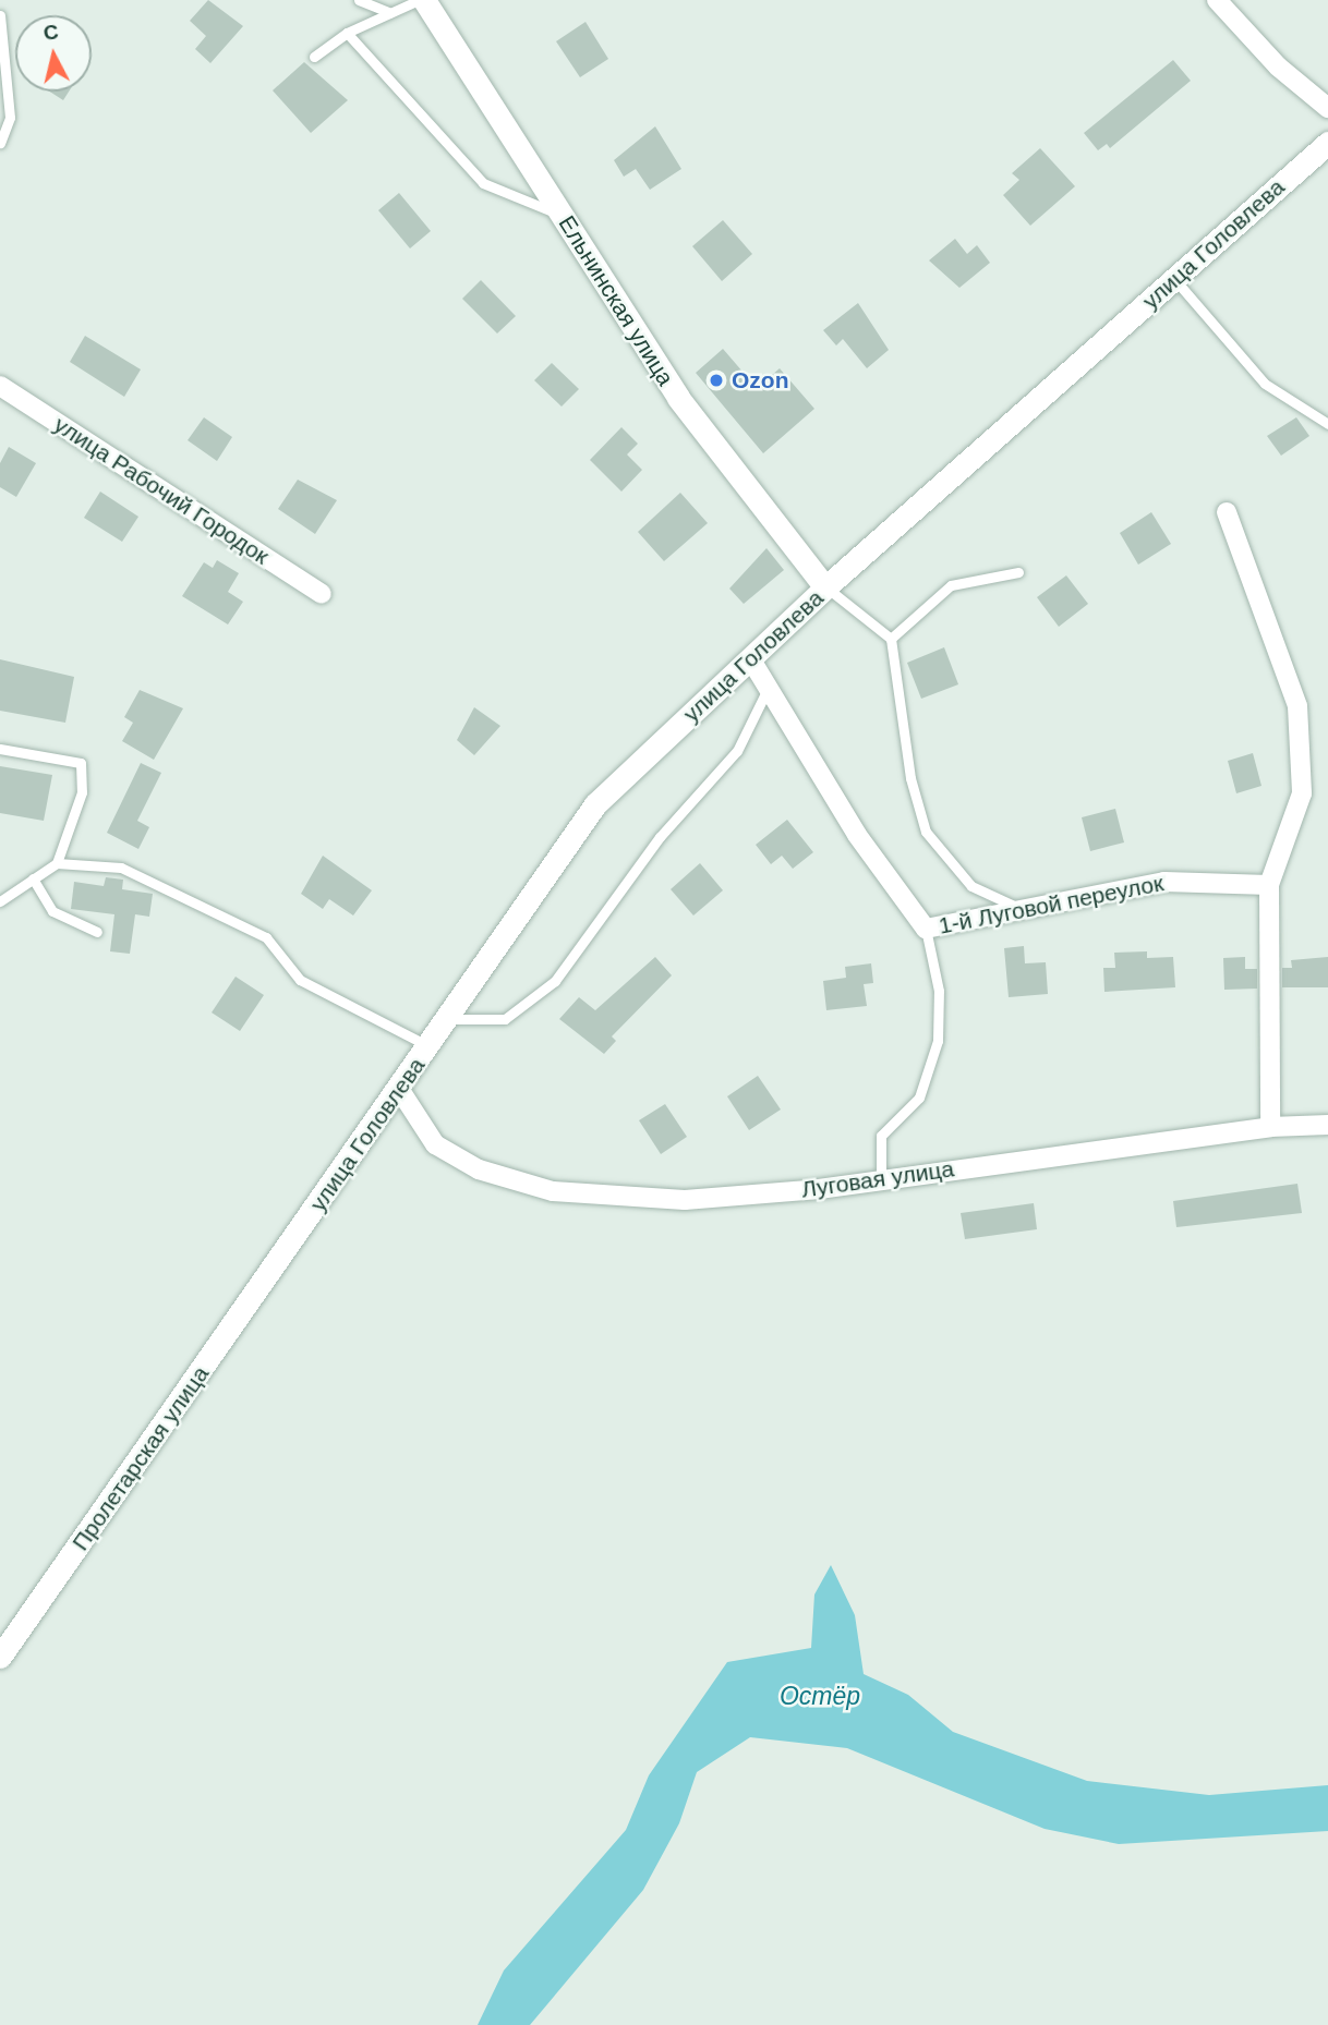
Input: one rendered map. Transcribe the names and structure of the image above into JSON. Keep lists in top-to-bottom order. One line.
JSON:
{"streets":{"main road":["улица Головлева","Ельнинская улица","Пролетарская улица"],"street":["улица Рабочий Городок","1-й Луговой переулок","Луговая улица"]},"crossings":[["улица Головлева","Ельнинская улица"],["улица Головлева","1-й Луговой переулок"],["улица Головлева","Луговая улица"],["улица Головлева","Пролетарская улица"]],"water":["Остёр"],"places":["Ozon"],"north":"top"}
